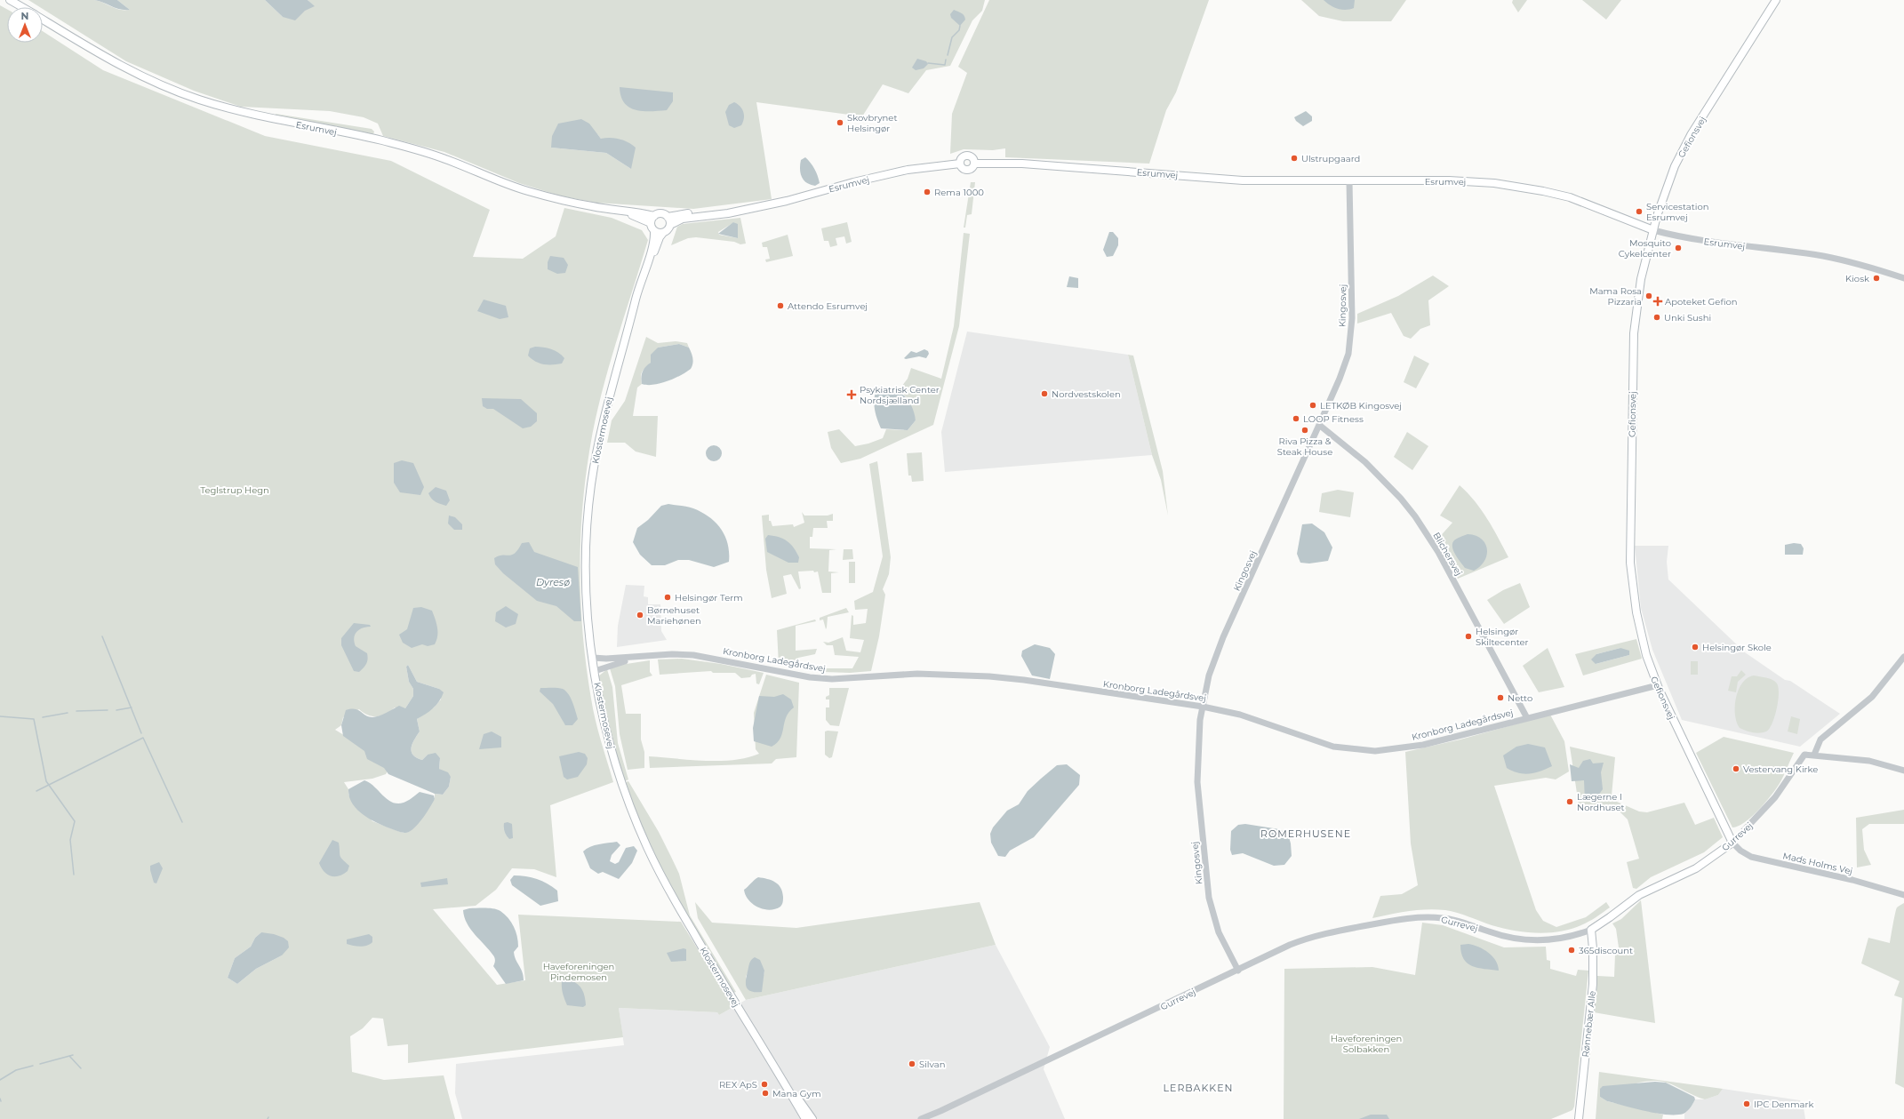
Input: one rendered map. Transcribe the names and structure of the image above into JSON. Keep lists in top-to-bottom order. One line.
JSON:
{"streets":{"main road":["Esrumvej","Gefionsvej","Klostermosevej","Gurrevej","Rønnebær Alle"],"street":["Kingosvej","Blichersvej","Kronborg Ladegårdsvej","Mads Holms Vej"]},"crossings":[["Esrumvej","Gefionsvej"],["Esrumvej","Kingosvej"],["Esrumvej","Klostermosevej"],["Gefionsvej","Kronborg Ladegårdsvej"],["Gefionsvej","Gurrevej"],["Gefionsvej","Mads Holms Vej"],["Kingosvej","Blichersvej"],["Kingosvej","Kronborg Ladegårdsvej"],["Kingosvej","Gurrevej"],["Klostermosevej","Kronborg Ladegårdsvej"],["Blichersvej","Kronborg Ladegårdsvej"],["Gurrevej","Mads Holms Vej"],["Gurrevej","Rønnebær Alle"]],"districts":["ROMERHUSENE","LERBAKKEN"],"water":["Dyresø"],"parks":["Teglstrup Hegn","Haveforeningen Pindemosen","Haveforeningen Solbakken"],"places":{"other":["Skovbrynet Helsingør","Ulstrupgaard","Rema 1000","Servicestation Esrumvej","Mosquito Cykelcenter","Kiosk","Mama Rosa Pizzaria","Attendo Esrumvej","Unki Sushi","Nordvestskolen","LETKØB Kingosvej","LOOP Fitness","Riva Pizza & Steak House","Helsingør Term","Børnehuset Mariehønen","Helsingør Skiltecenter","Helsingør Skole","Netto","Vestervang Kirke","Lægerne I Nordhuset","365discount","Silvan","REX ApS","Mana Gym","IPC Denmark"],"health":["Apoteket Gefion","Psykiatrisk Center Nordsjælland"]},"north":"top"}
